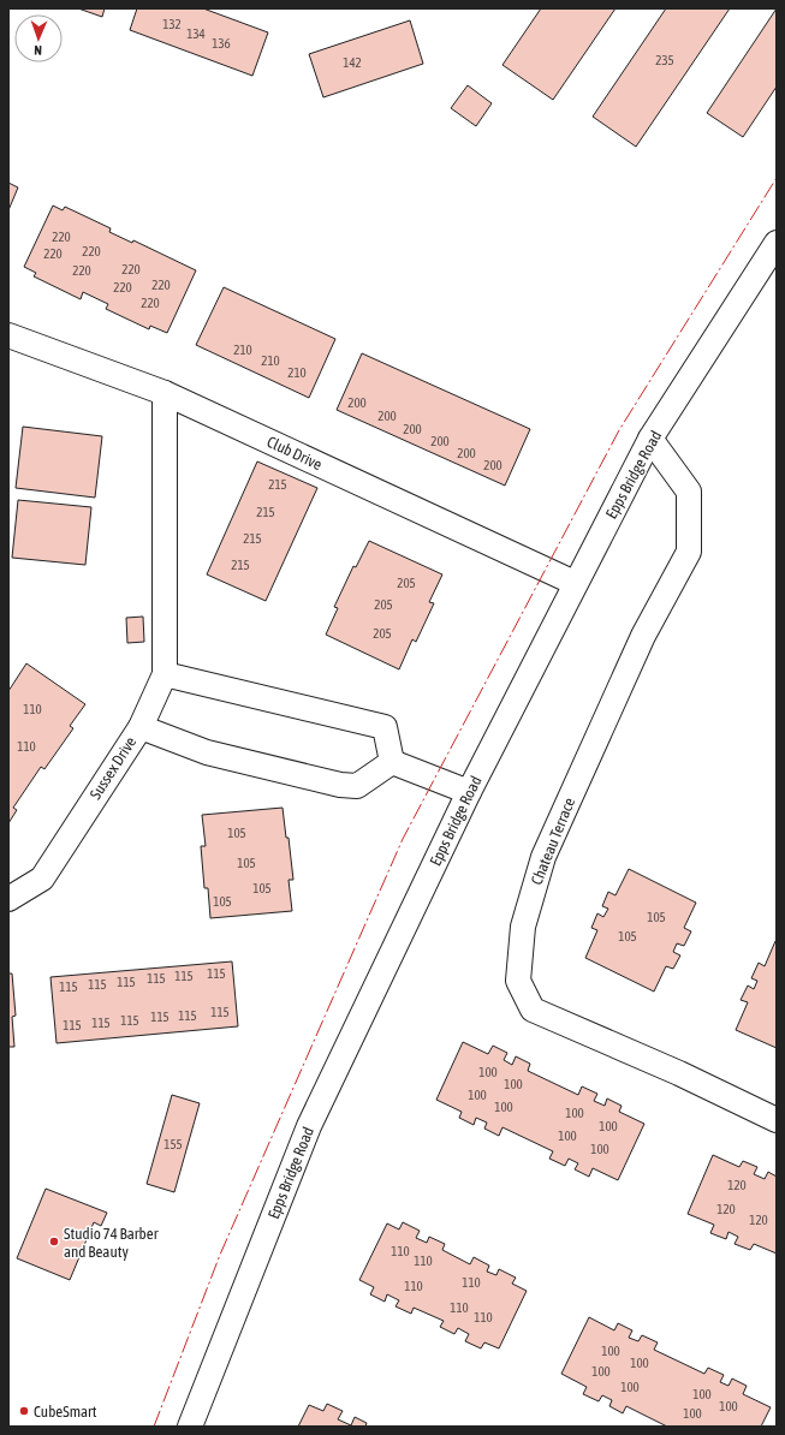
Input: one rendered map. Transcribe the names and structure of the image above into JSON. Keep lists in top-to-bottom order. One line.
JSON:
{"streets":{"street":["Club Drive","Epps Bridge Road","Sussex Drive","Chateau Terrace"]},"crossings":[["Club Drive","Epps Bridge Road"],["Epps Bridge Road","Chateau Terrace"]],"places":["Studio 74 Barber and Beauty","CubeSmart"],"house_numbers":["132","134","136","235","142","220","220","220","220","220","220","220","220","210","210","210","200","200","200","200","200","200","215","215","215","215","205","205","205","110","110","105","105","105","105","105","105","115","115","115","115","115","115","115","115","115","115","115","115","100","100","100","100","100","100","100","155","100","120","120","120","110","110","110","110","110","110","100","100","100","100","100","100","100"],"north":"bottom"}
